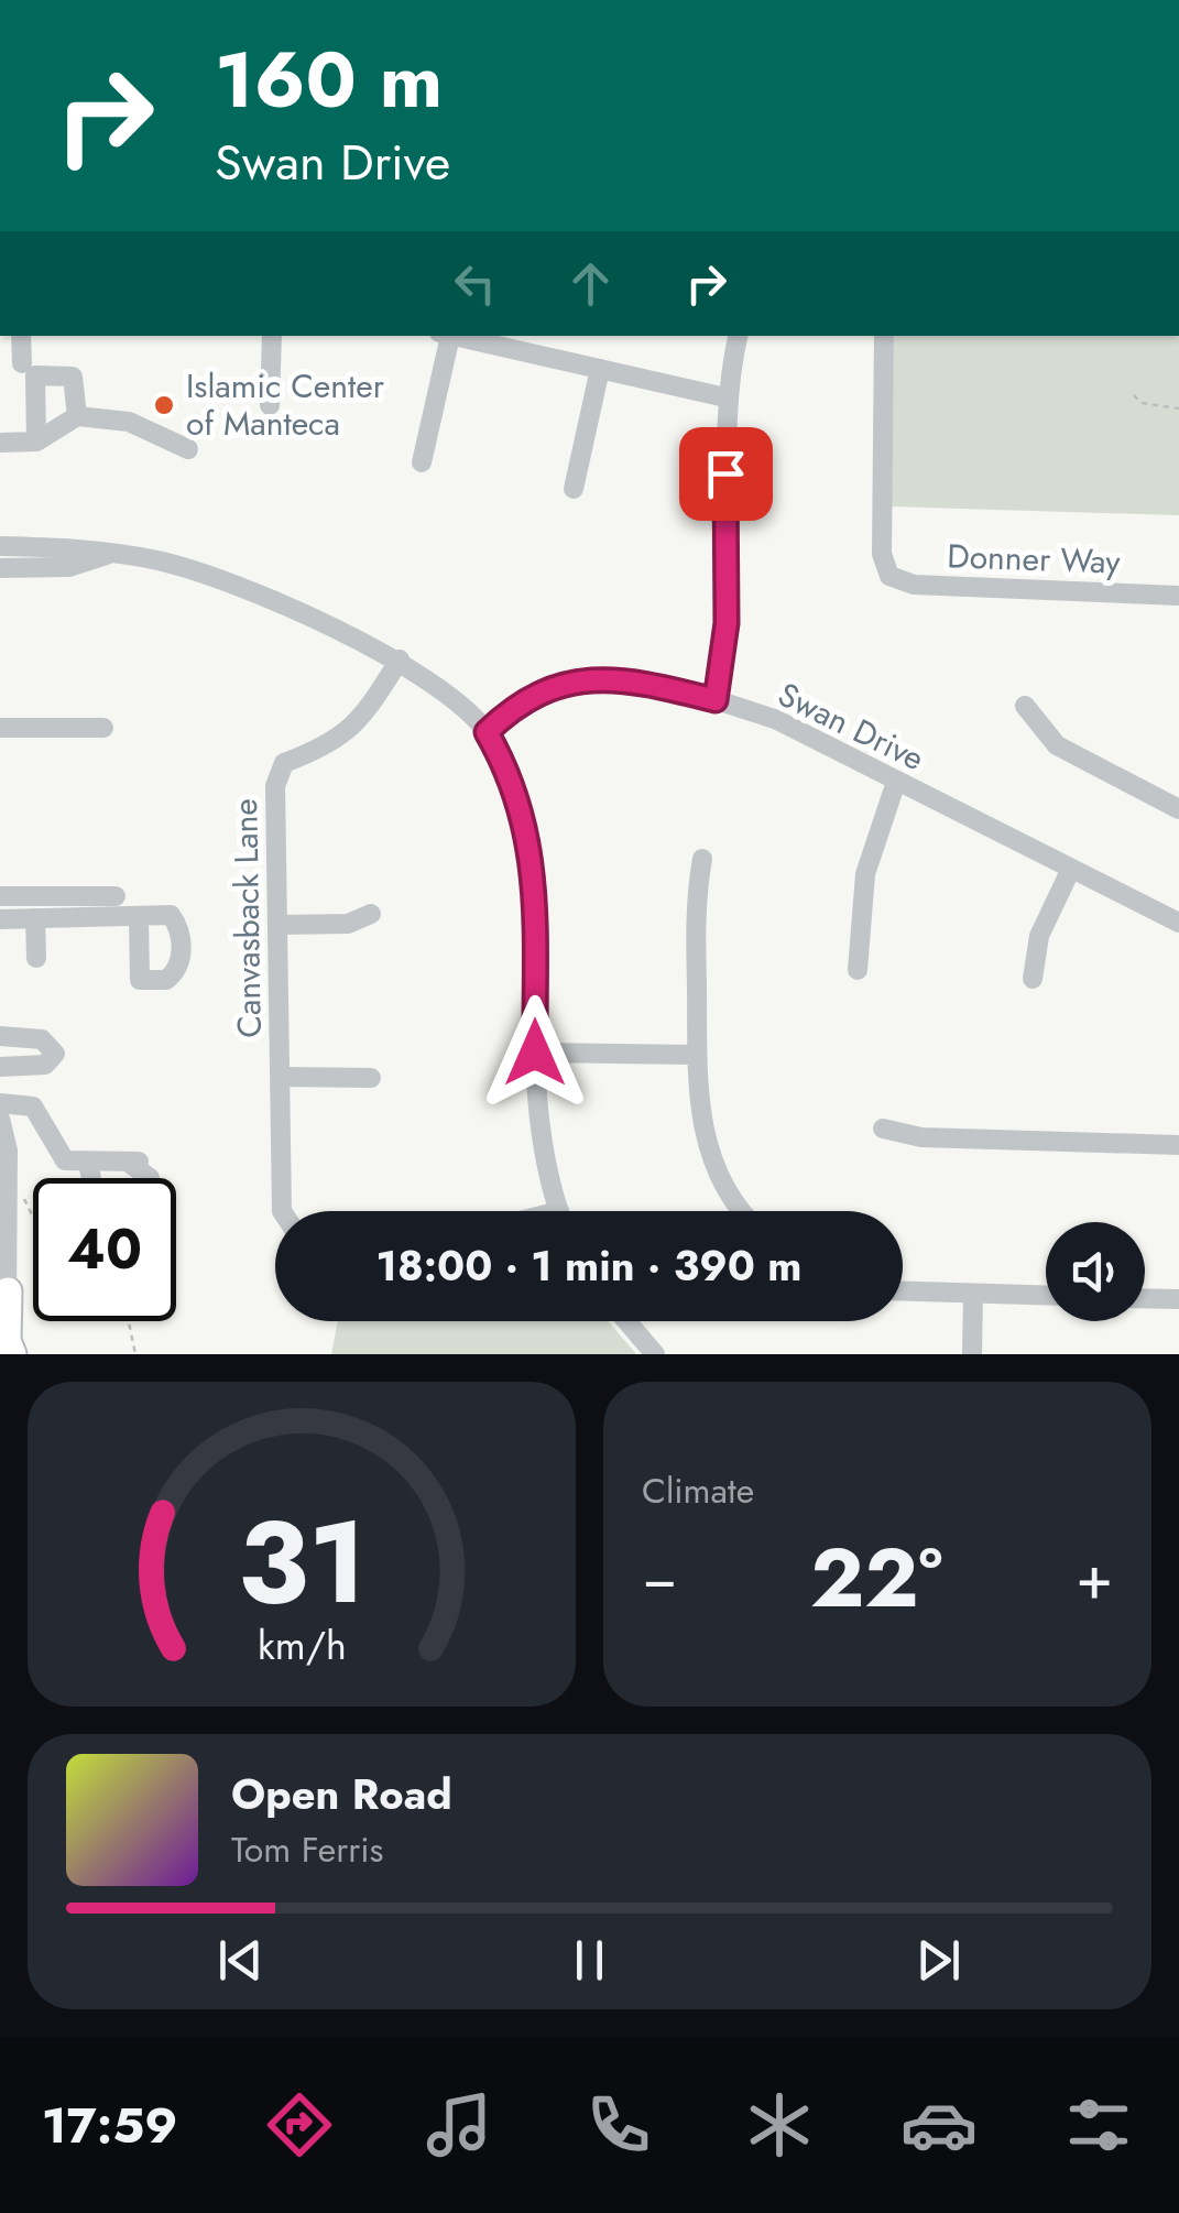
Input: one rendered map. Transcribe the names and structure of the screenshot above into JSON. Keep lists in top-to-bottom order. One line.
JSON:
{"streets":{"street":["Donner Way","Swan Drive","Canvasback Lane"]},"places":["Islamic Center of Manteca"],"page":{"turn":["160 m","Swan Drive"],"limit":"40","trip":"18:00 · 1 min · 390 m","tile":"Climate","heat":["−","22°","+"],"song":["Open Road","Tom Ferris"],"tabs":"17:59","gauge":["31","km/h"]}}
